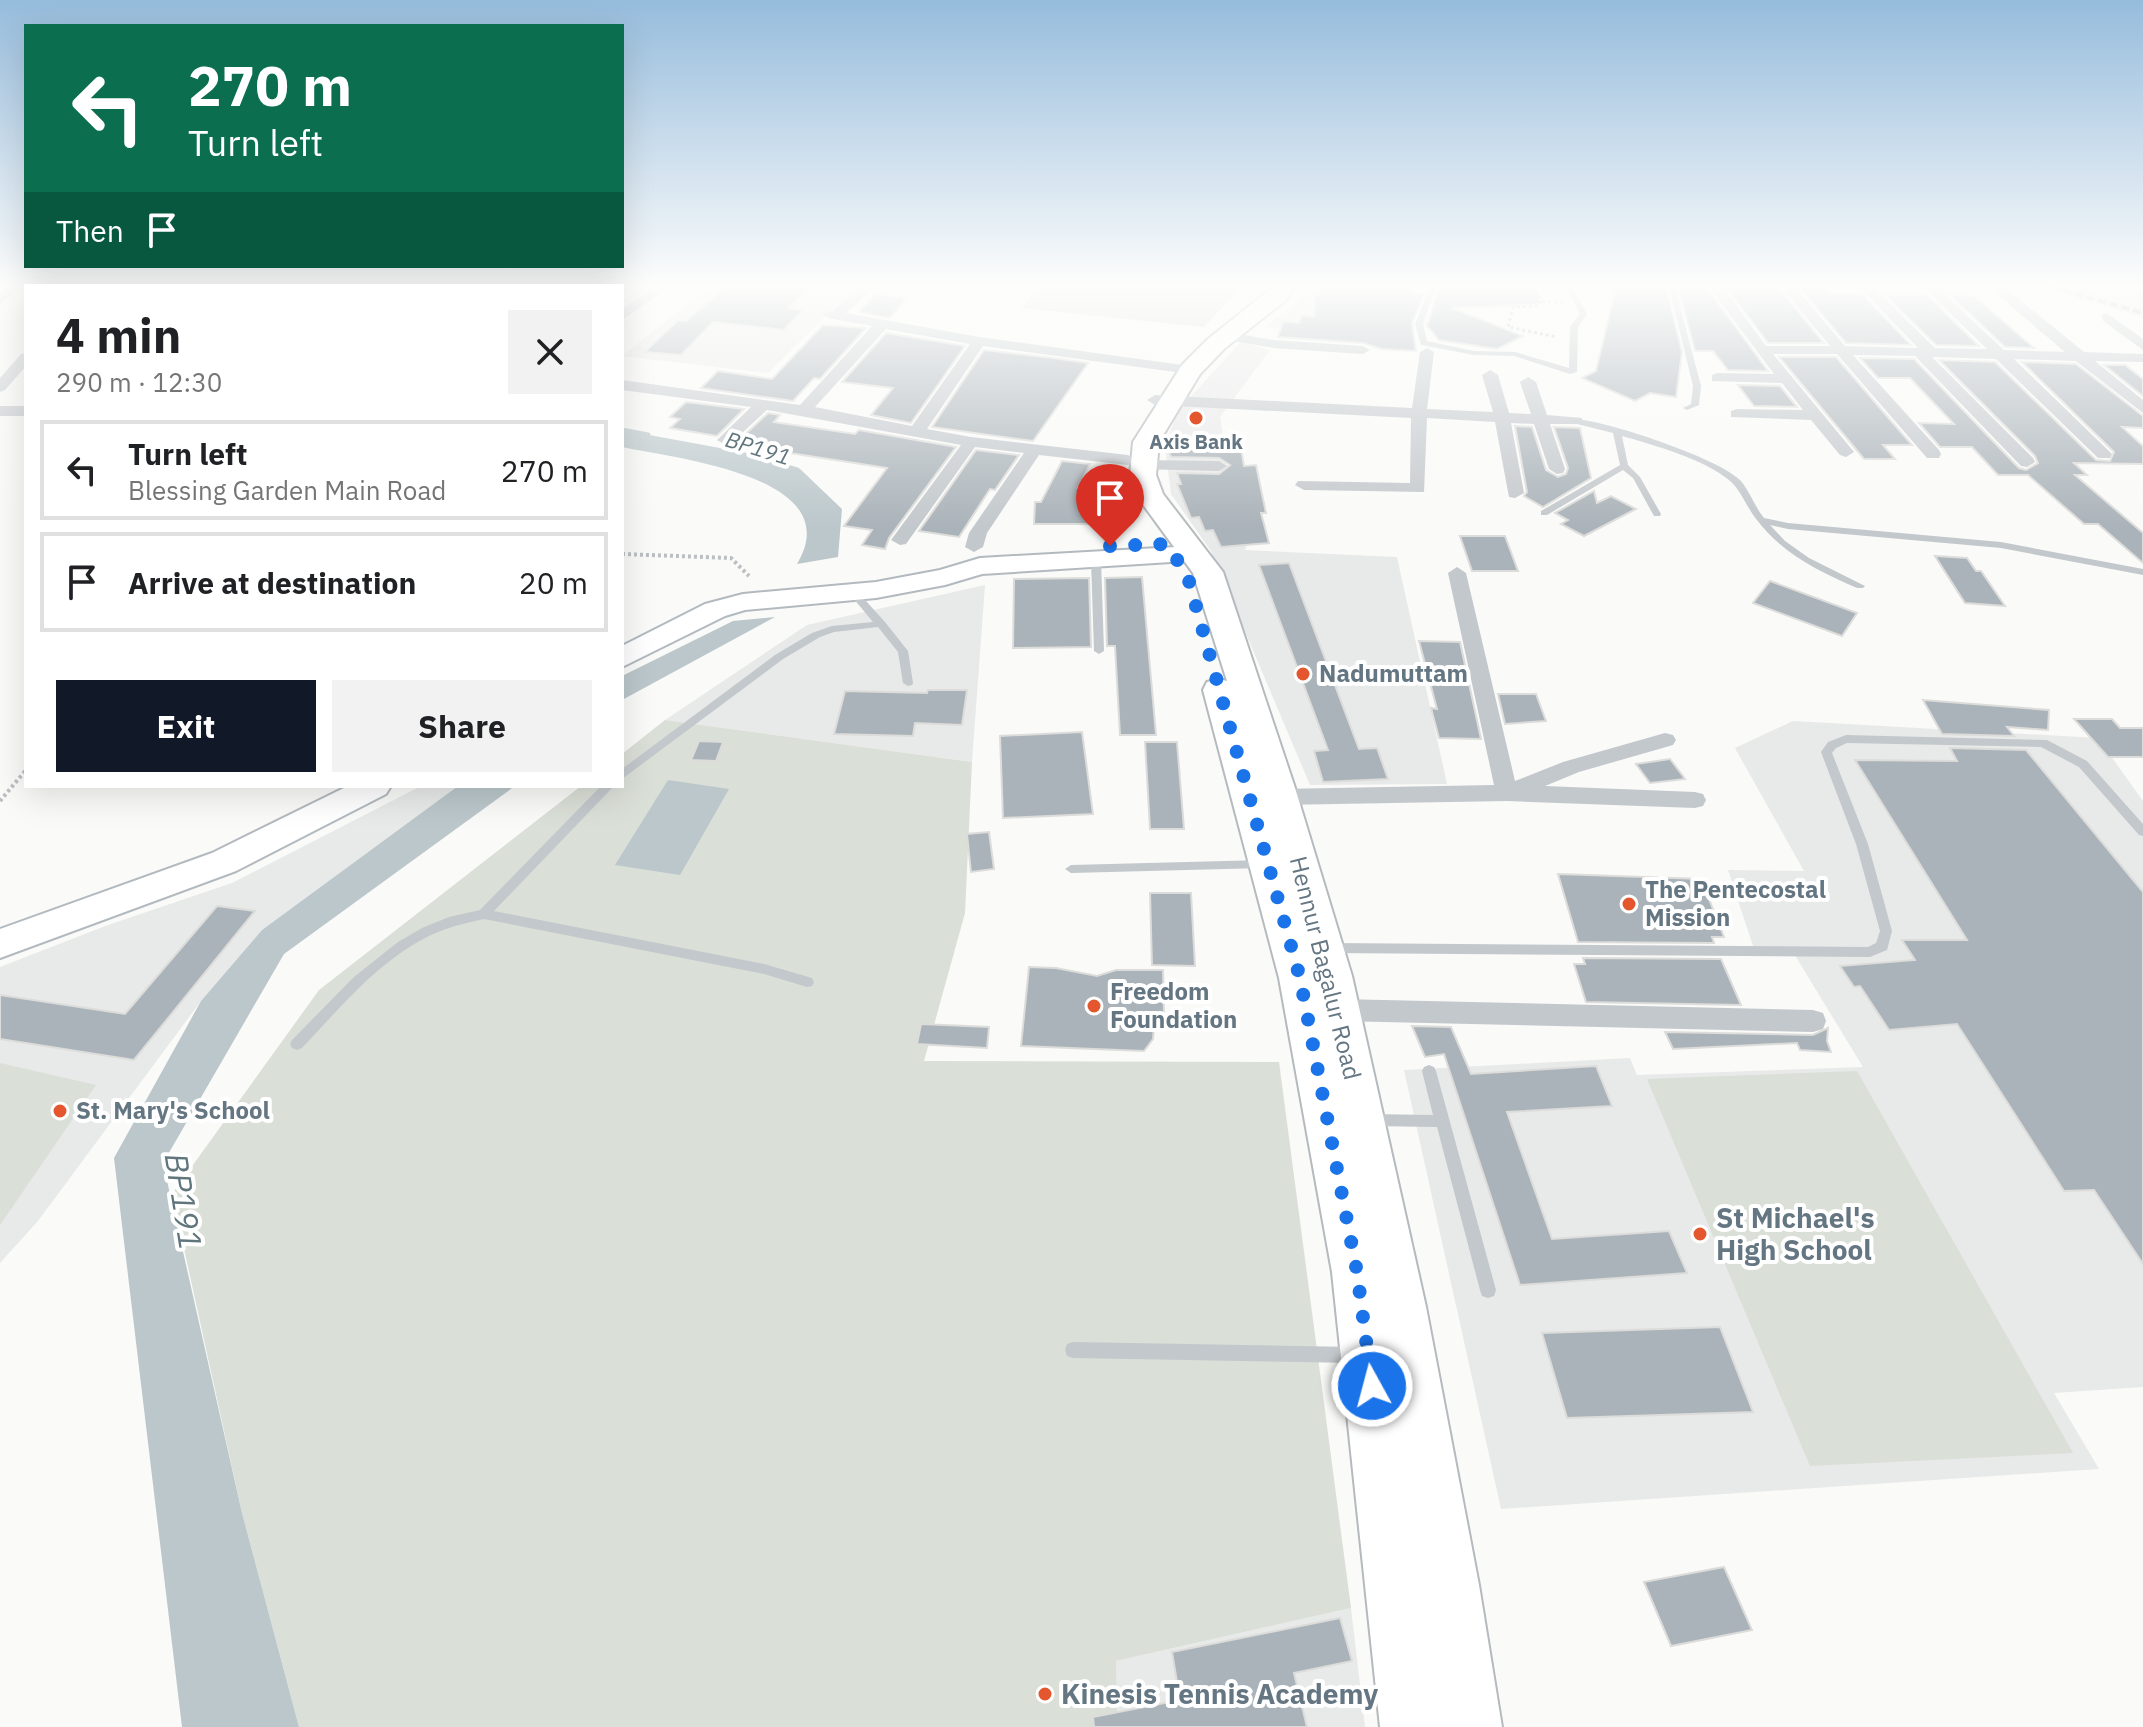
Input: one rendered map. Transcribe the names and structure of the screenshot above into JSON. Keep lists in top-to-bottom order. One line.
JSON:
{"streets":{"main road":["Hennur Bagalur Road"]},"water":["BP191"],"places":["Axis Bank","Nadumuttam","The Pentecostal Mission","Freedom Foundation","St. Mary's School","St Michael's High School","Kinesis Tennis Academy"],"page":{"turn":["270 m","Turn left"],"then":"Then","heading":["4 min","290 m · 12:30"],"list":[{"name":"Turn left","note":"Blessing Garden Main Road","value":"270 m"},{"name":"Arrive at destination","value":"20 m"}],"buttons":["Exit","Share"]}}
